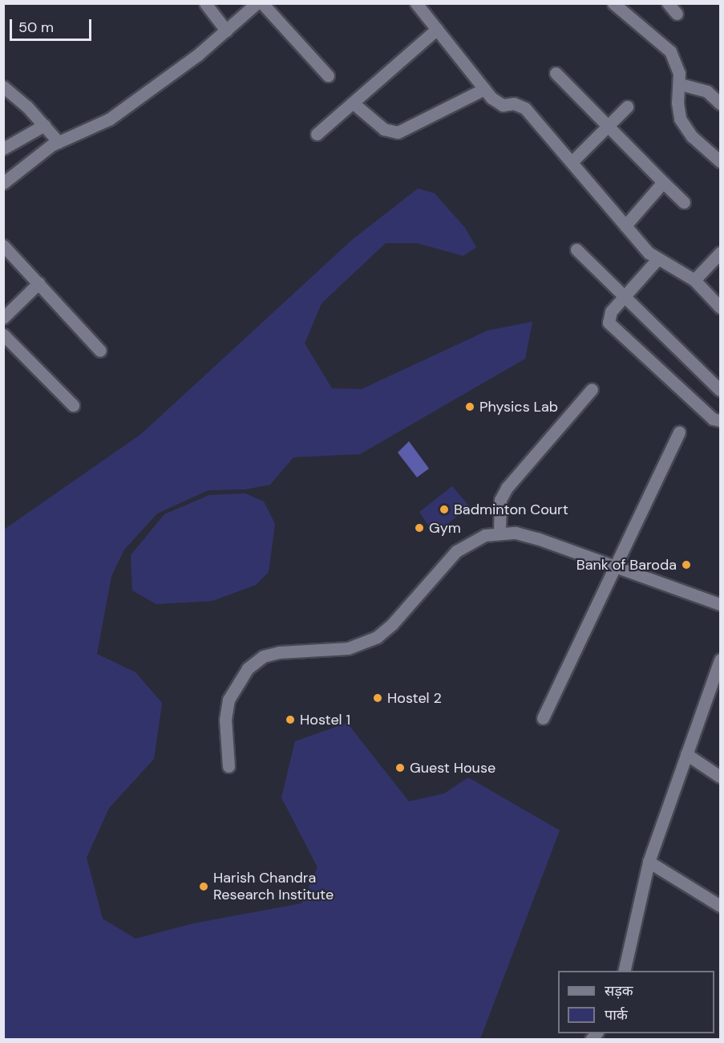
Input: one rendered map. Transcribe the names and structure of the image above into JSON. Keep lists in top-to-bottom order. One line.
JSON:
{"places":["Physics Lab","Badminton Court","Gym","Bank of Baroda","Hostel 2","Hostel 1","Guest House","Harish Chandra Research Institute"],"legend":["सड़क","पार्क"],"scale_bar":"50 m"}
